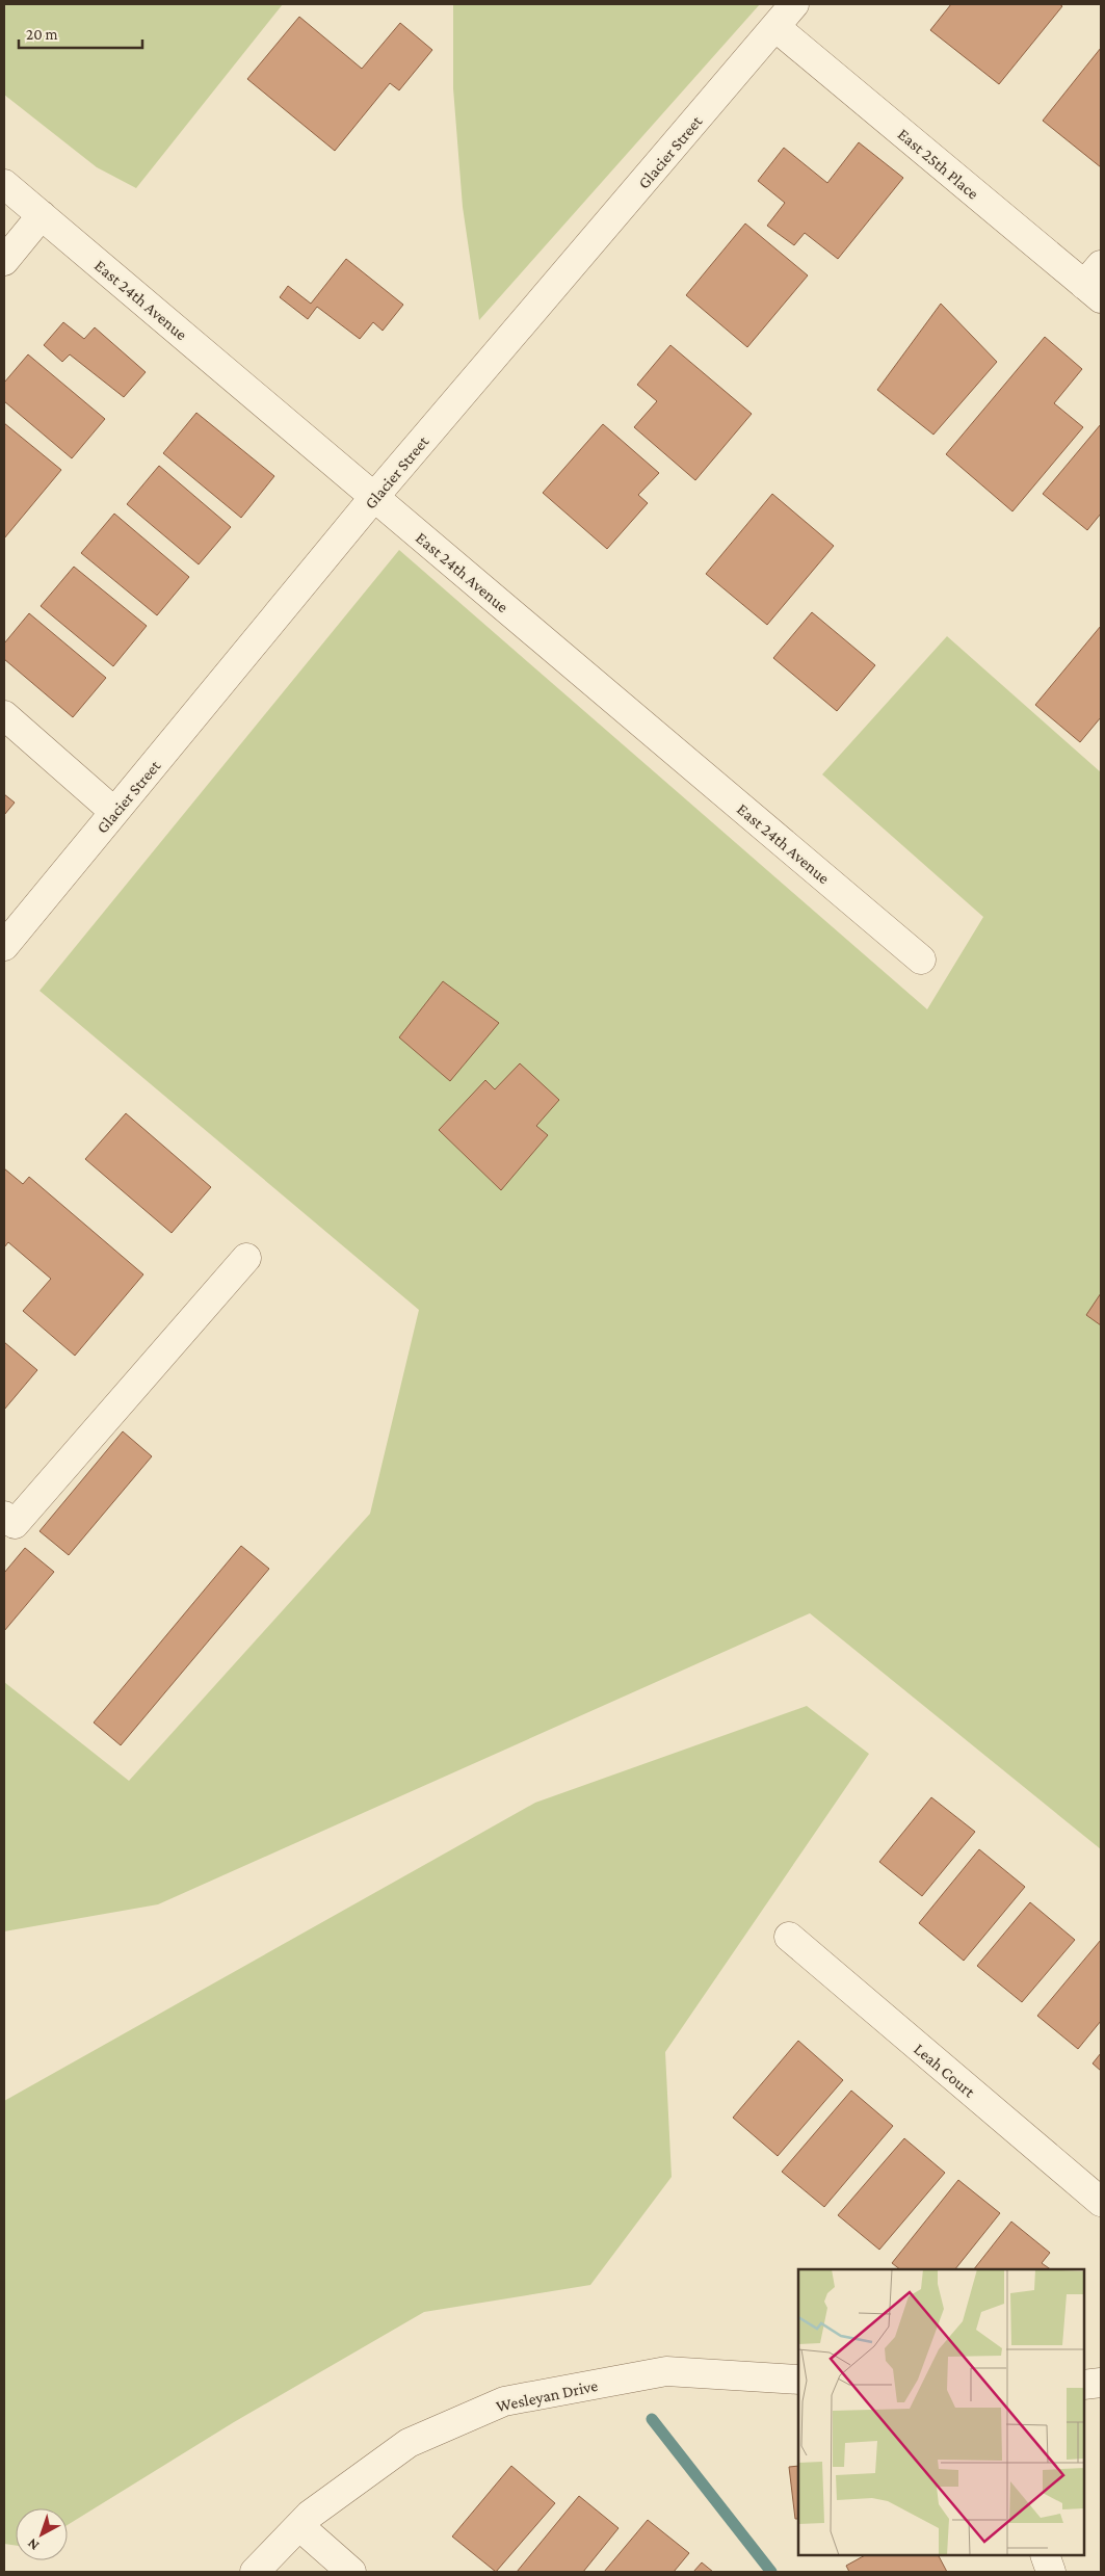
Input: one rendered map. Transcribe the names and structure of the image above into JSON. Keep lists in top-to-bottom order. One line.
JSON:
{"streets":{"street":["Glacier Street","East 25th Place","East 24th Avenue","Leah Court","Wesleyan Drive"]},"crossings":[["Glacier Street","East 25th Place"],["Glacier Street","East 24th Avenue"]],"scale_bar":"20 m","north":"bottom left"}
